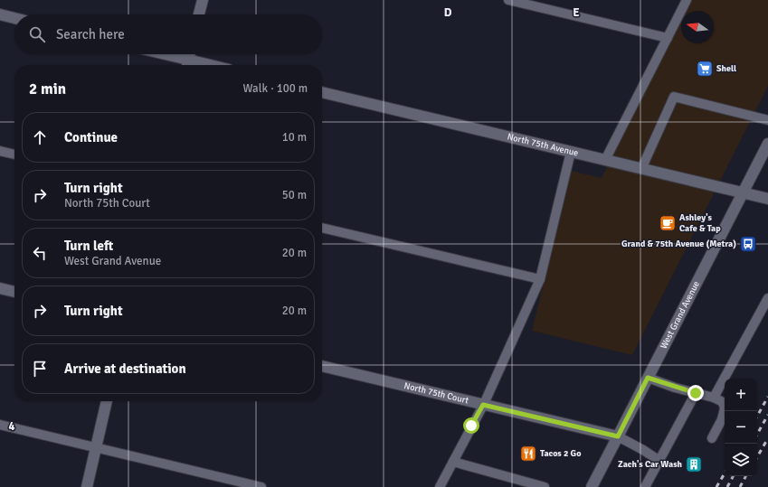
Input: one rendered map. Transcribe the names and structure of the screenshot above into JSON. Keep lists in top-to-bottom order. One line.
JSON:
{"streets":{"street":["North 75th Avenue","West Grand Avenue","North 75th Court"]},"crossings":[["North 75th Avenue","West Grand Avenue"],["West Grand Avenue","North 75th Court"]],"places":{"supermarket":["Shell"],"cafe":["Ashley's Cafe & Tap"],"bus stop":["Grand & 75th Avenue (Metra)"],"restaurant":["Tacos 2 Go"],"building":["Zach's Car Wash"]},"north":"left","page":{"search":"Search here","heading":["2 min","Walk · 100 m"],"list":[["Continue","10 m"],["Turn right","North 75th Court","50 m"],["Turn left","West Grand Avenue","20 m"],["Turn right","20 m"],"Arrive at destination"],"map_buttons":["+","−"]},"grid":{"columns":["D","E"],"rows":["4"]}}
